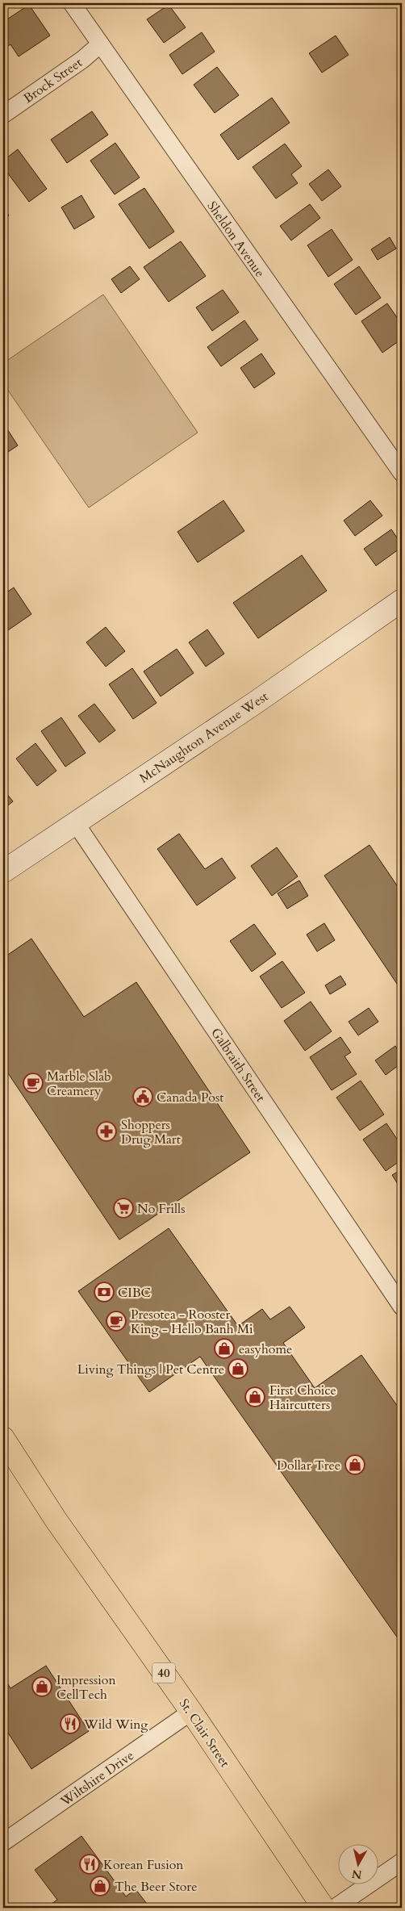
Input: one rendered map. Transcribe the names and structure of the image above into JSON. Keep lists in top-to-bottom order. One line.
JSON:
{"streets":{"main road":["McNaughton Avenue West","40","St. Clair Street"],"street":["Brock Street","Sheldon Avenue","Galbraith Street","Wiltshire Drive"]},"crossings":[["Brock Street","Sheldon Avenue"],["McNaughton Avenue West","Galbraith Street"],["St. Clair Street","Wiltshire Drive"]],"places":{"cafe":["Marble Slab Creamery","Presotea - Rooster King - Hello Banh Mi"],"public building":["Canada Post"],"pharmacy":["Shoppers Drug Mart"],"supermarket":["No Frills"],"bank":["CIBC"],"shop":["easyhome","Living Things | Pet Centre","First Choice Haircutters","Dollar Tree","Impression CellTech","The Beer Store"],"restaurant":["Wild Wing","Korean Fusion"]},"north":"bottom"}
